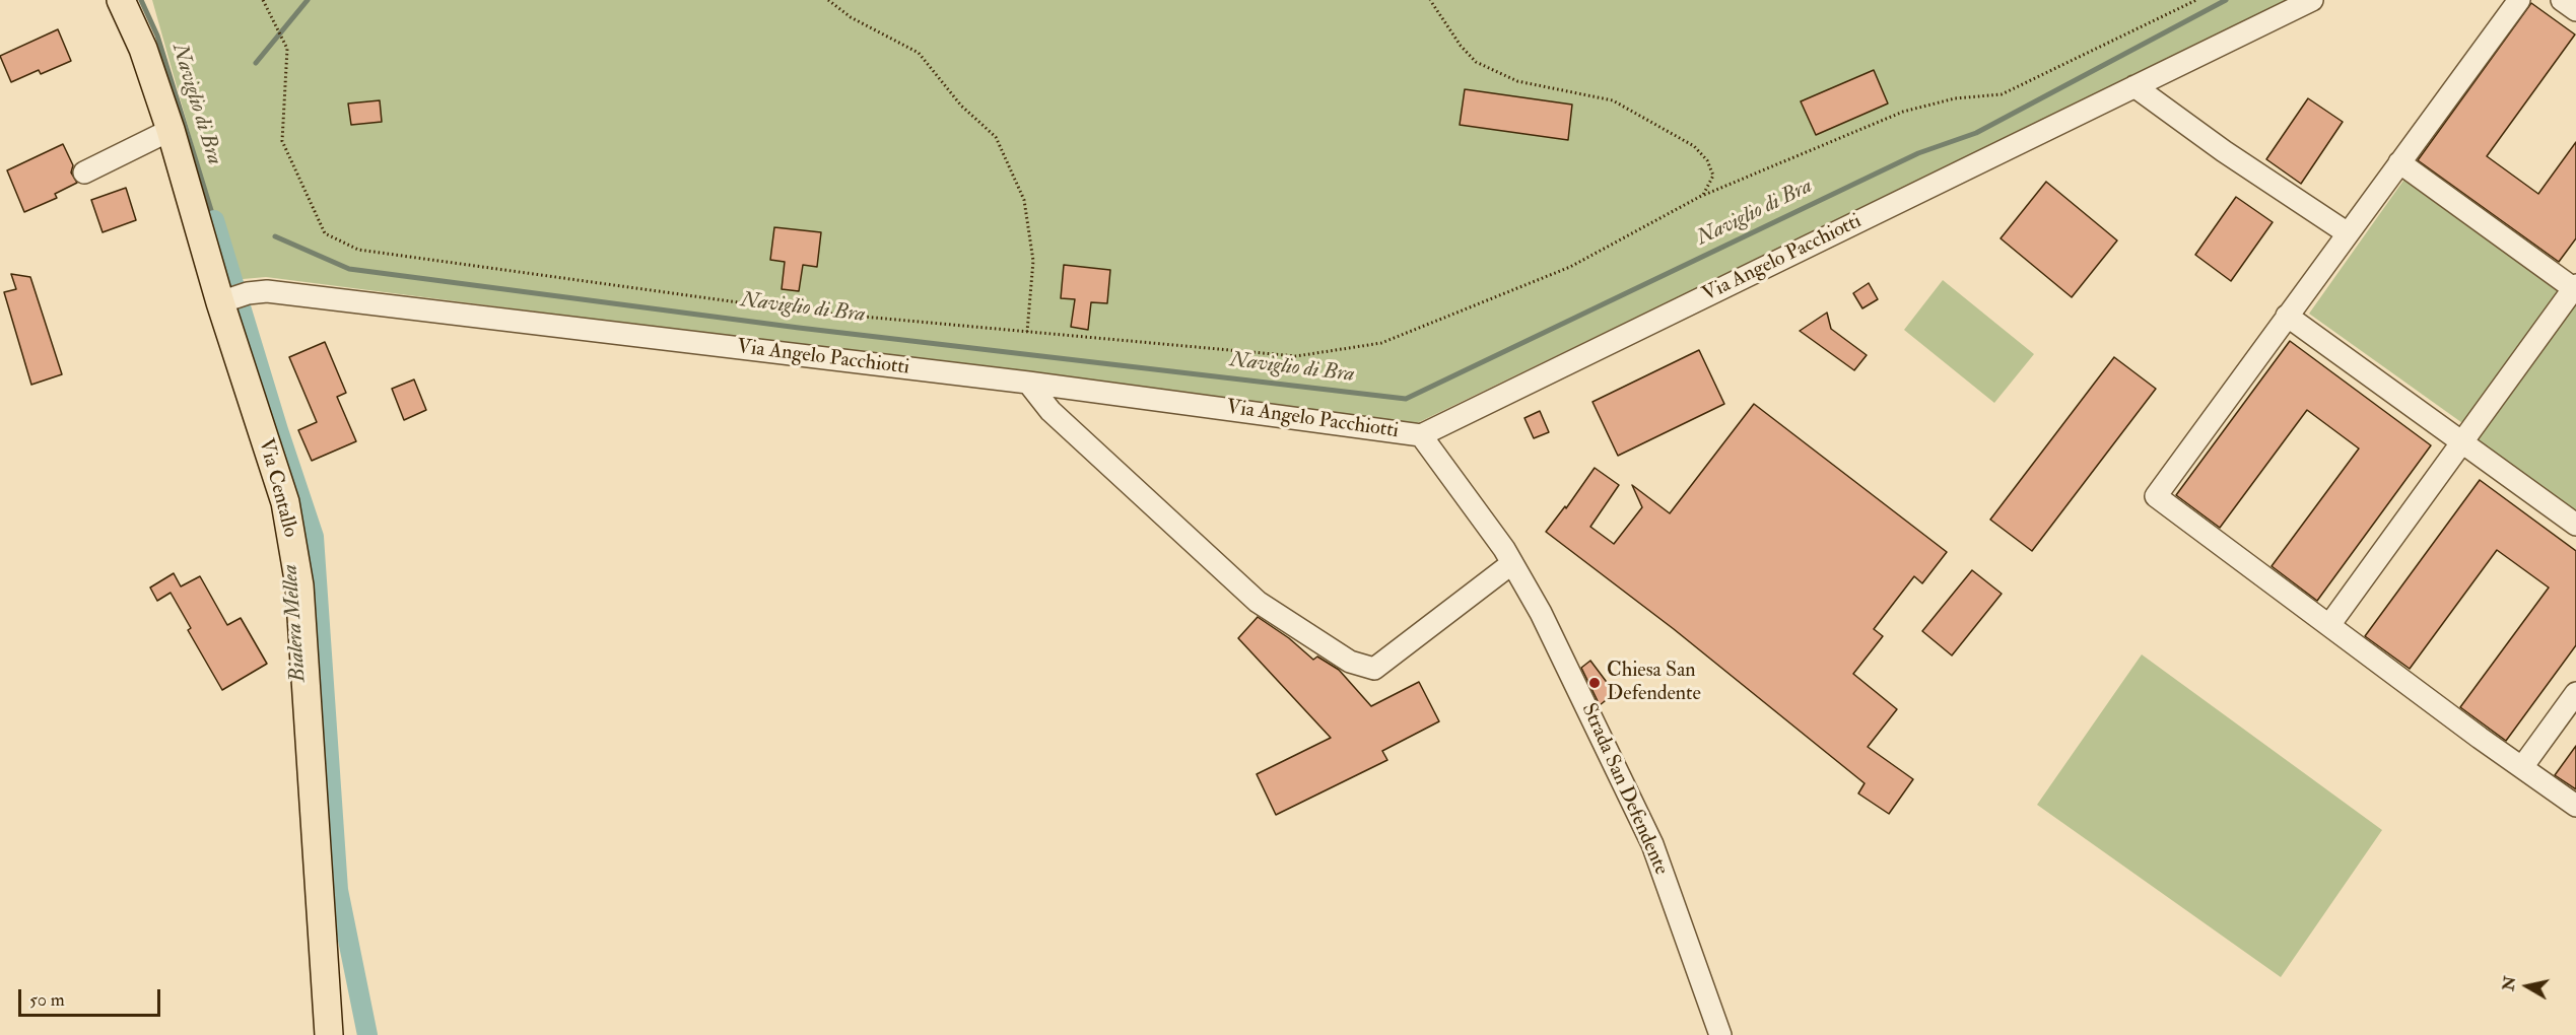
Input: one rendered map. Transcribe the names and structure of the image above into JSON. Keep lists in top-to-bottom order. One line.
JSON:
{"streets":{"main road":["Via Centallo"],"street":["Via Angelo Pacchiotti","Strada San Defendente"]},"crossings":[["Via Angelo Pacchiotti","Via Centallo"],["Via Angelo Pacchiotti","Strada San Defendente"]],"water":["Naviglio di Bra","Bialera Mellea"],"places":["Chiesa San Defendente"],"scale_bar":"50 m","north":"left"}
